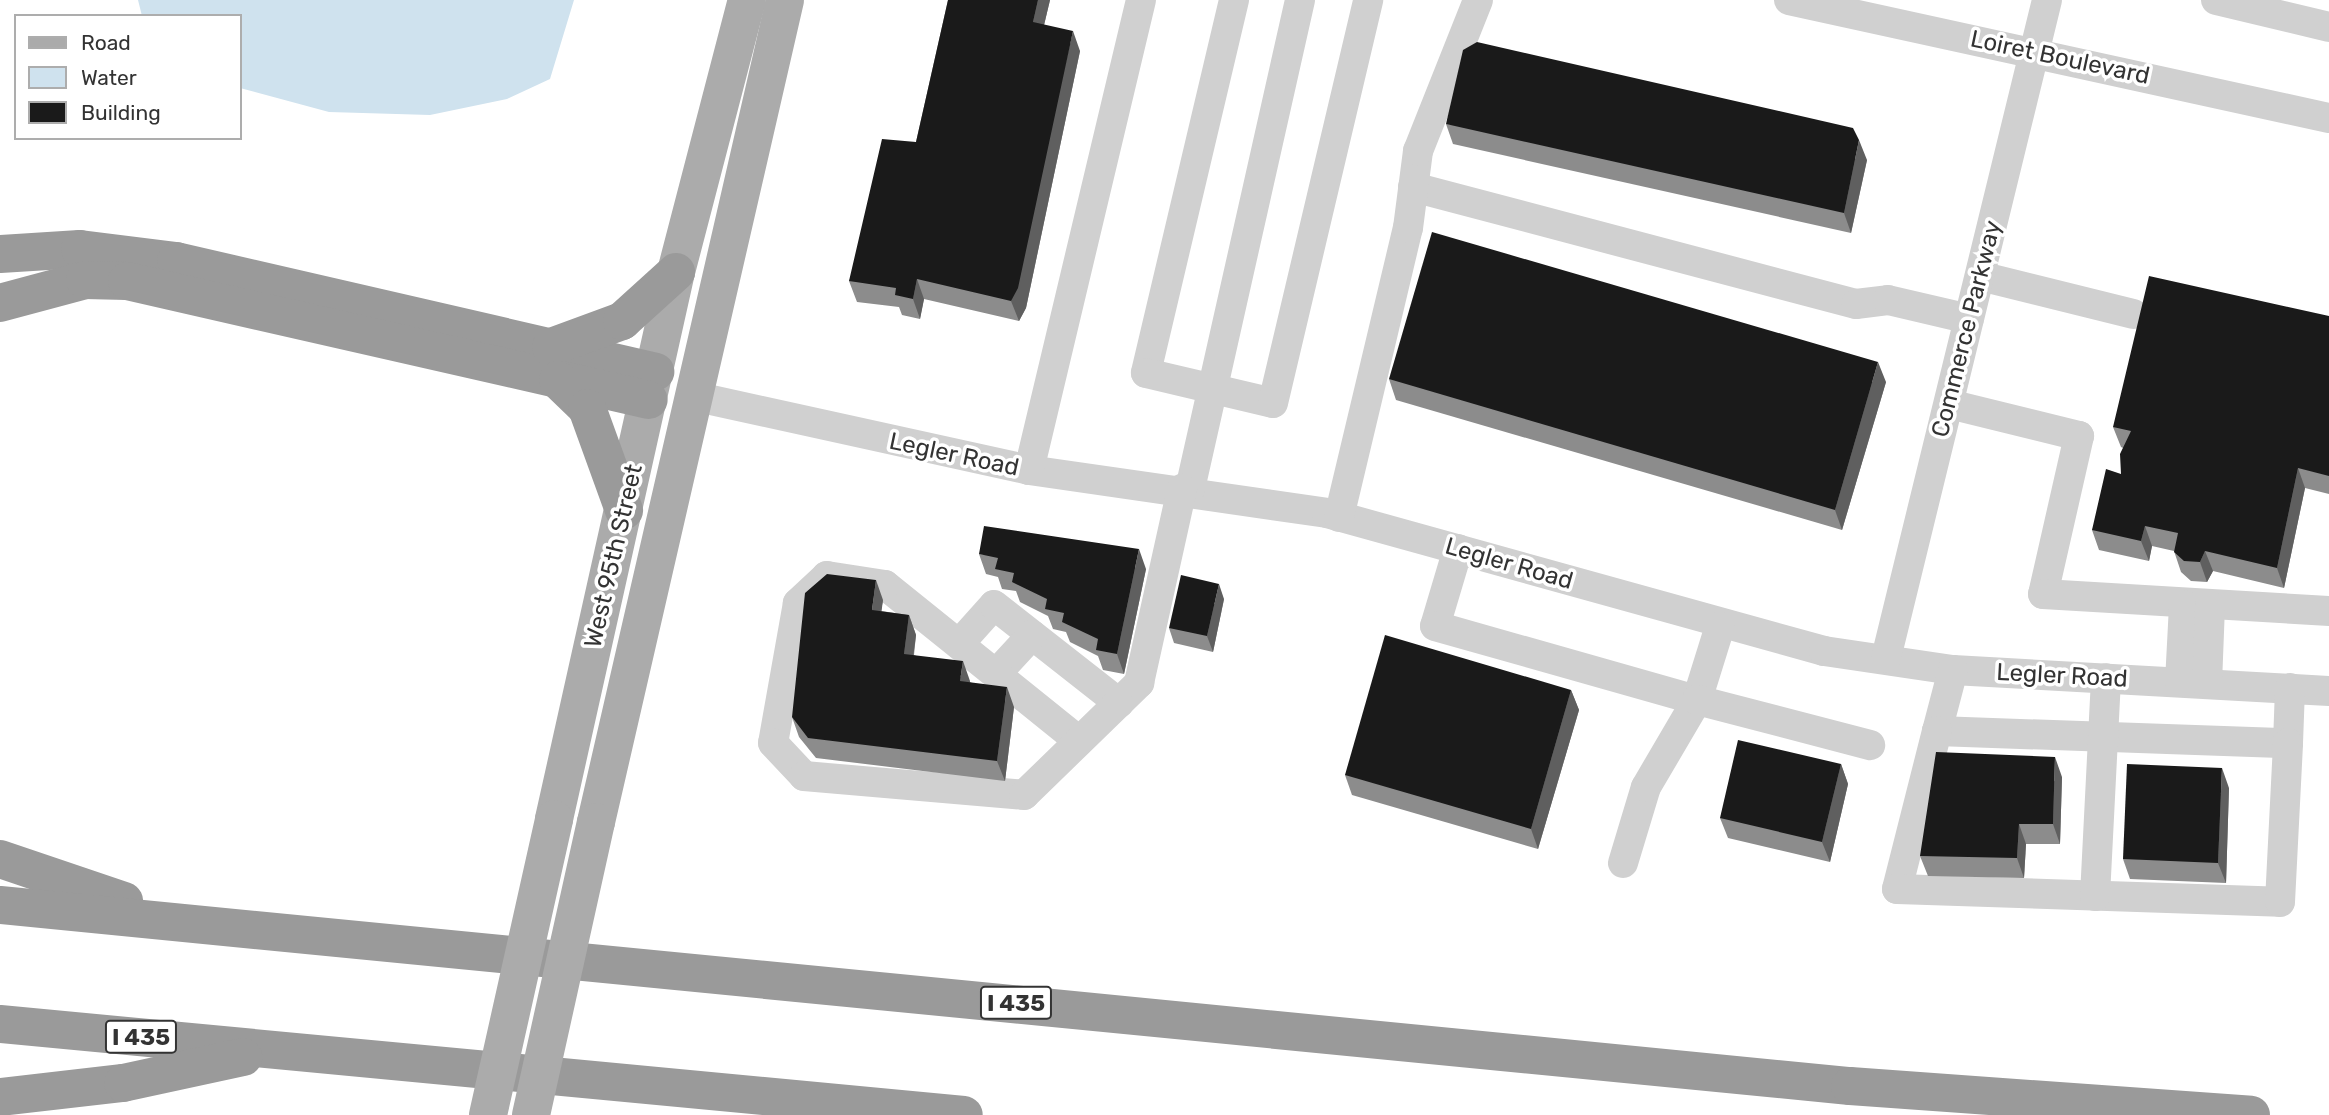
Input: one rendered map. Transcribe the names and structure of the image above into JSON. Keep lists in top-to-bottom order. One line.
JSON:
{"streets":{"highway":["I 435"],"main road":["West 95th Street"],"street":["Loiret Boulevard","Commerce Parkway","Legler Road"]},"crossings":[["Loiret Boulevard","Commerce Parkway"],["Commerce Parkway","Legler Road"],["Legler Road","West 95th Street"]],"legend":["Road","Water","Building"]}
